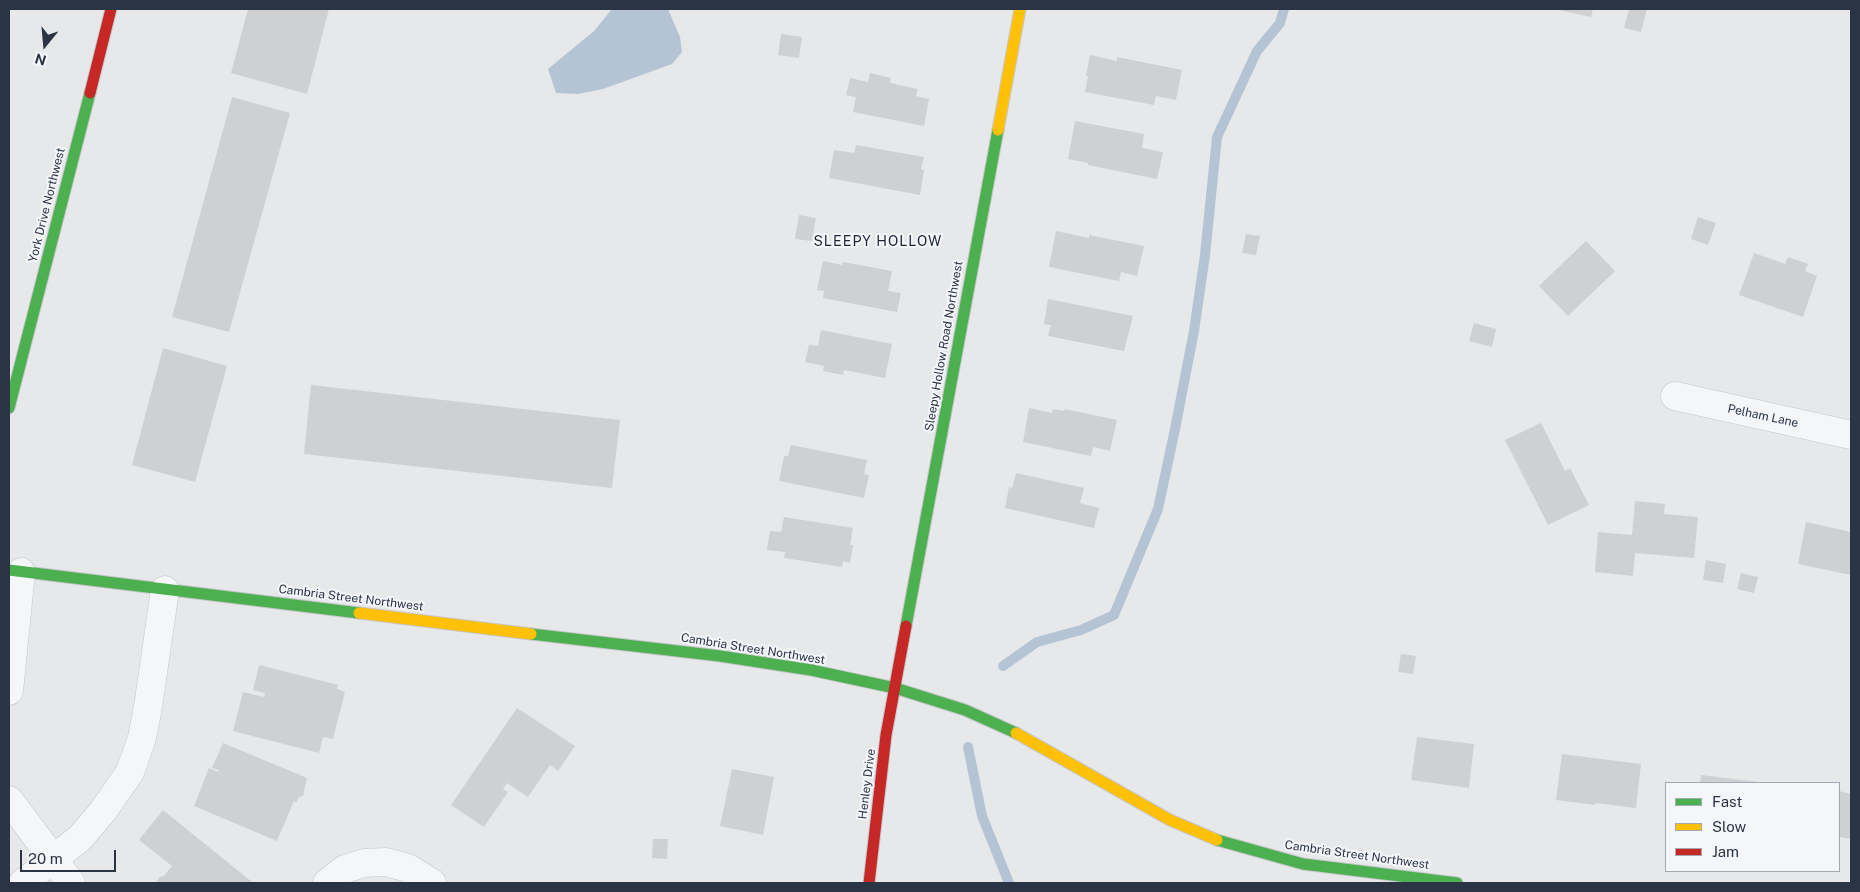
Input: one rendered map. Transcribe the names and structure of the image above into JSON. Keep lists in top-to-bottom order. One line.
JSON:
{"streets":{"street":["York Drive Northwest","Sleepy Hollow Road Northwest","Pelham Lane","Cambria Street Northwest","Henley Drive"]},"crossings":[["Sleepy Hollow Road Northwest","Cambria Street Northwest"],["Sleepy Hollow Road Northwest","Henley Drive"],["Cambria Street Northwest","Henley Drive"]],"districts":["SLEEPY HOLLOW"],"legend":["Fast","Slow","Jam"],"scale_bar":"20 m","north":"bottom"}
